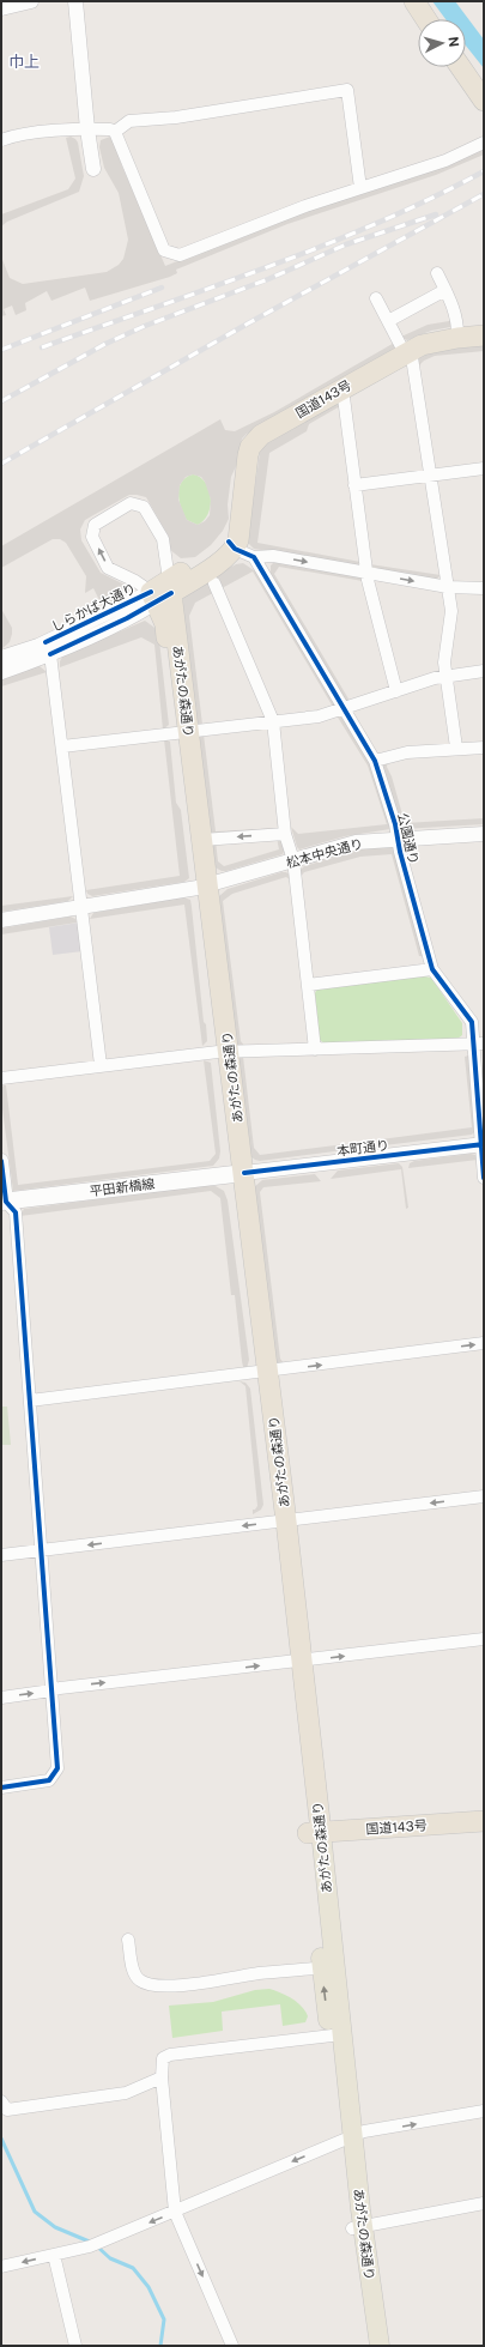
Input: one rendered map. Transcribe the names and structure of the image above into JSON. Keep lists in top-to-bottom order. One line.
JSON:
{"streets":{"highway":["国道143号","あがたの森通り"],"main road":["平田新橋線"],"street":["しらかば大通り","公園通り","松本中央通り","本町通り"]},"crossings":[["国道143号","あがたの森通り"],["しらかば大通り","あがたの森通り"],["あがたの森通り","松本中央通り"],["あがたの森通り","本町通り"],["あがたの森通り","平田新橋線"],["公園通り","松本中央通り"],["公園通り","本町通り"],["本町通り","平田新橋線"]],"districts":["巾上"],"north":"right"}
